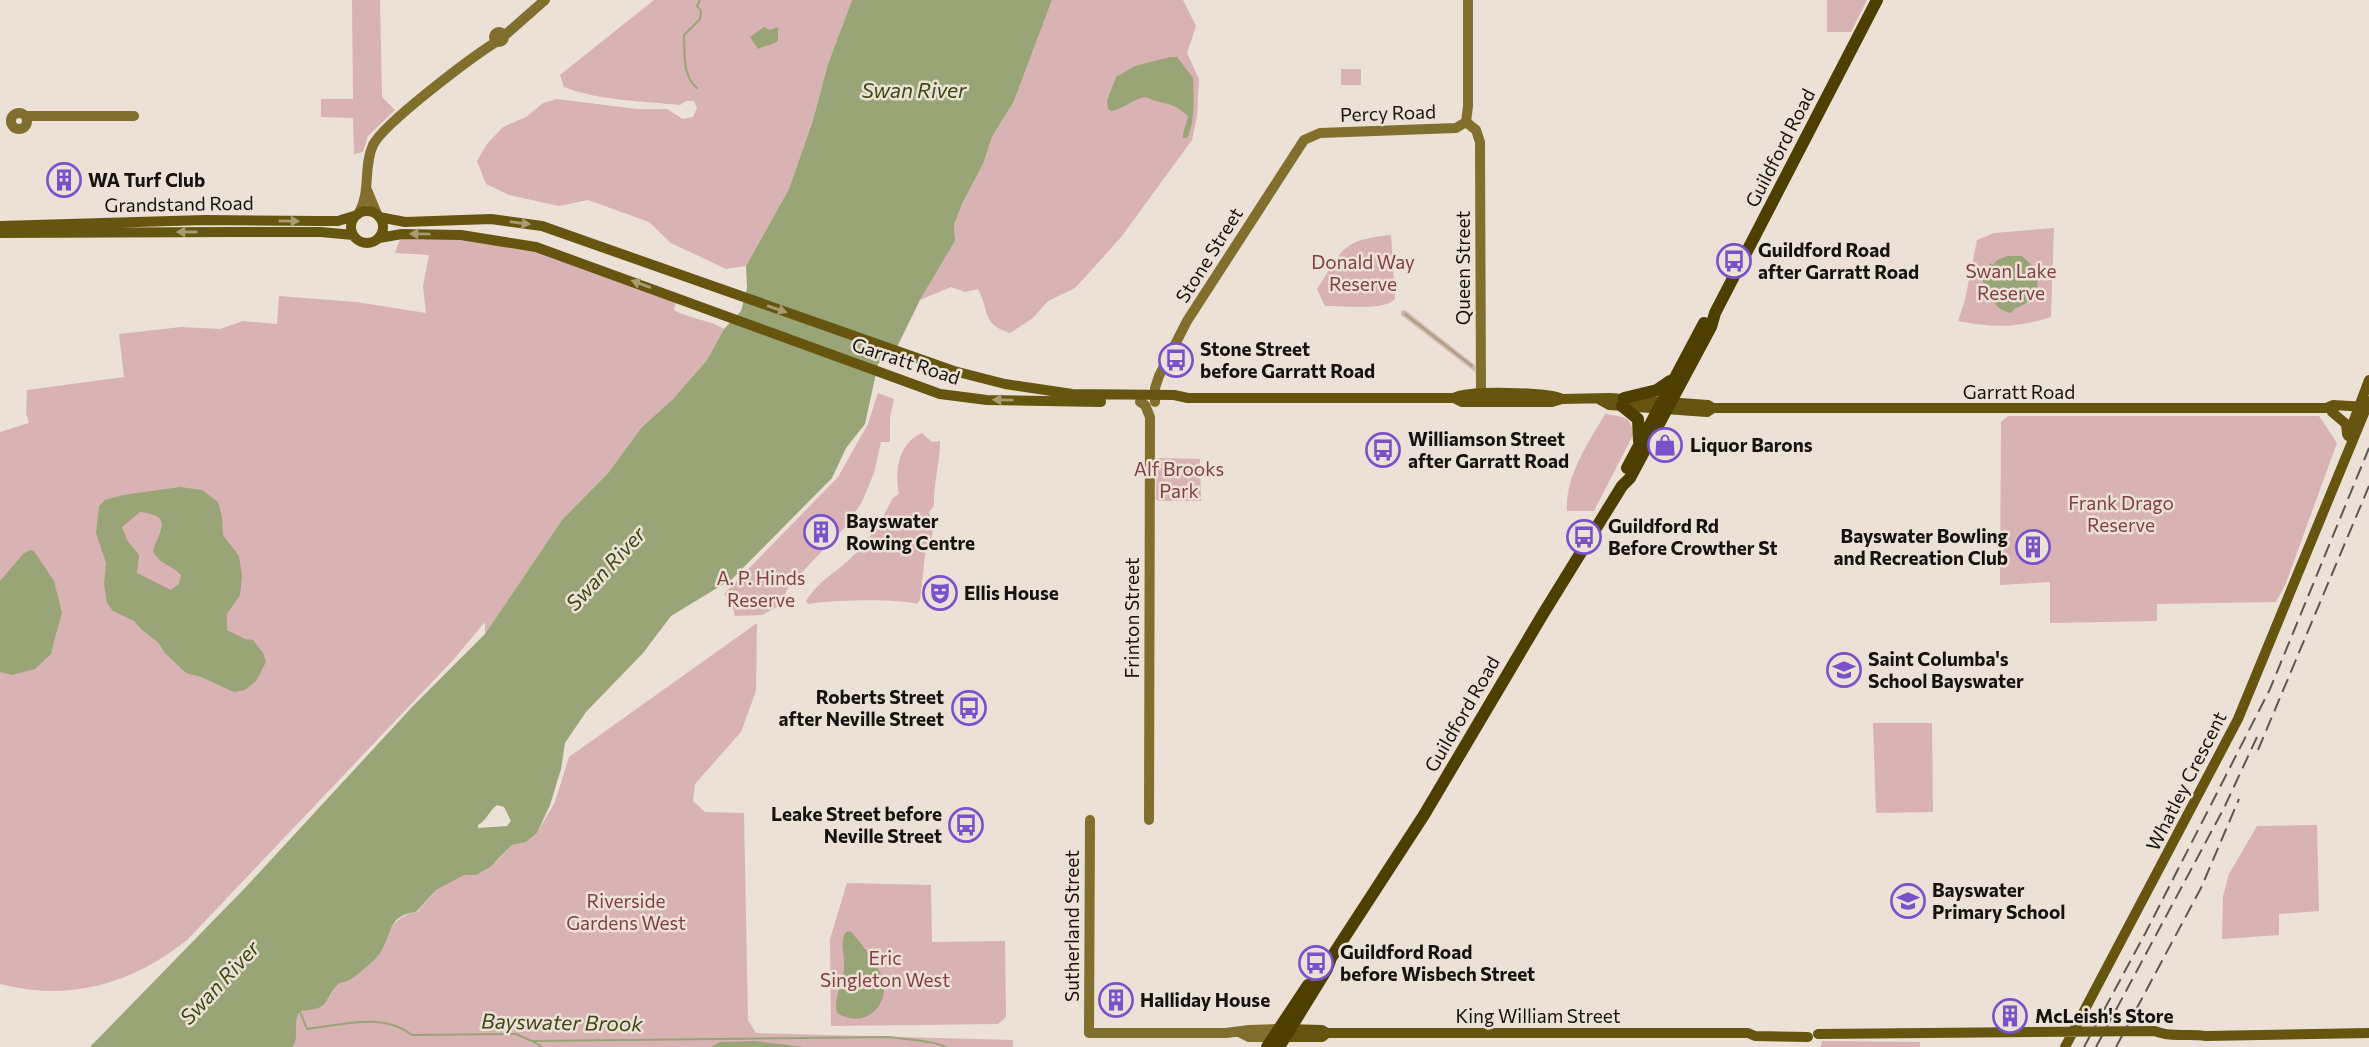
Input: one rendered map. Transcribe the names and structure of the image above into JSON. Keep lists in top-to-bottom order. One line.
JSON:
{"streets":{"highway":["Guildford Road"],"main road":["Grandstand Road","Garratt Road","Whatley Crescent","King William Street"],"street":["Percy Road","Stone Street","Queen Street","Frinton Street","Sutherland Street"]},"crossings":[["Percy Road","Stone Street"],["Percy Road","Queen Street"],["Guildford Road","Garratt Road"],["Guildford Road","King William Street"],["Grandstand Road","Garratt Road"],["Stone Street","Garratt Road"],["Queen Street","Garratt Road"],["Garratt Road","Whatley Crescent"],["Whatley Crescent","King William Street"],["Sutherland Street","King William Street"]],"water":["Swan River","Bayswater Brook"],"parks":["Donald Way Reserve","Swan Lake Reserve","Alf Brooks Park","Frank Drago Reserve","A. P. Hinds Reserve","Riverside Gardens West","Eric Singleton West"],"places":{"building":["WA Turf Club","Bayswater Rowing Centre","Bayswater Bowling and Recreation Club","Halliday House","McLeish's Store"],"bus stop":["Guildford Road after Garratt Road","Stone Street before Garratt Road","Williamson Street after Garratt Road","Guildford Rd Before Crowther St","Roberts Street after Neville Street","Leake Street before Neville Street","Guildford Road before Wisbech Street"],"shop":["Liquor Barons"],"theatre":["Ellis House"],"school or university":["Saint Columba's School Bayswater","Bayswater Primary School"]}}
